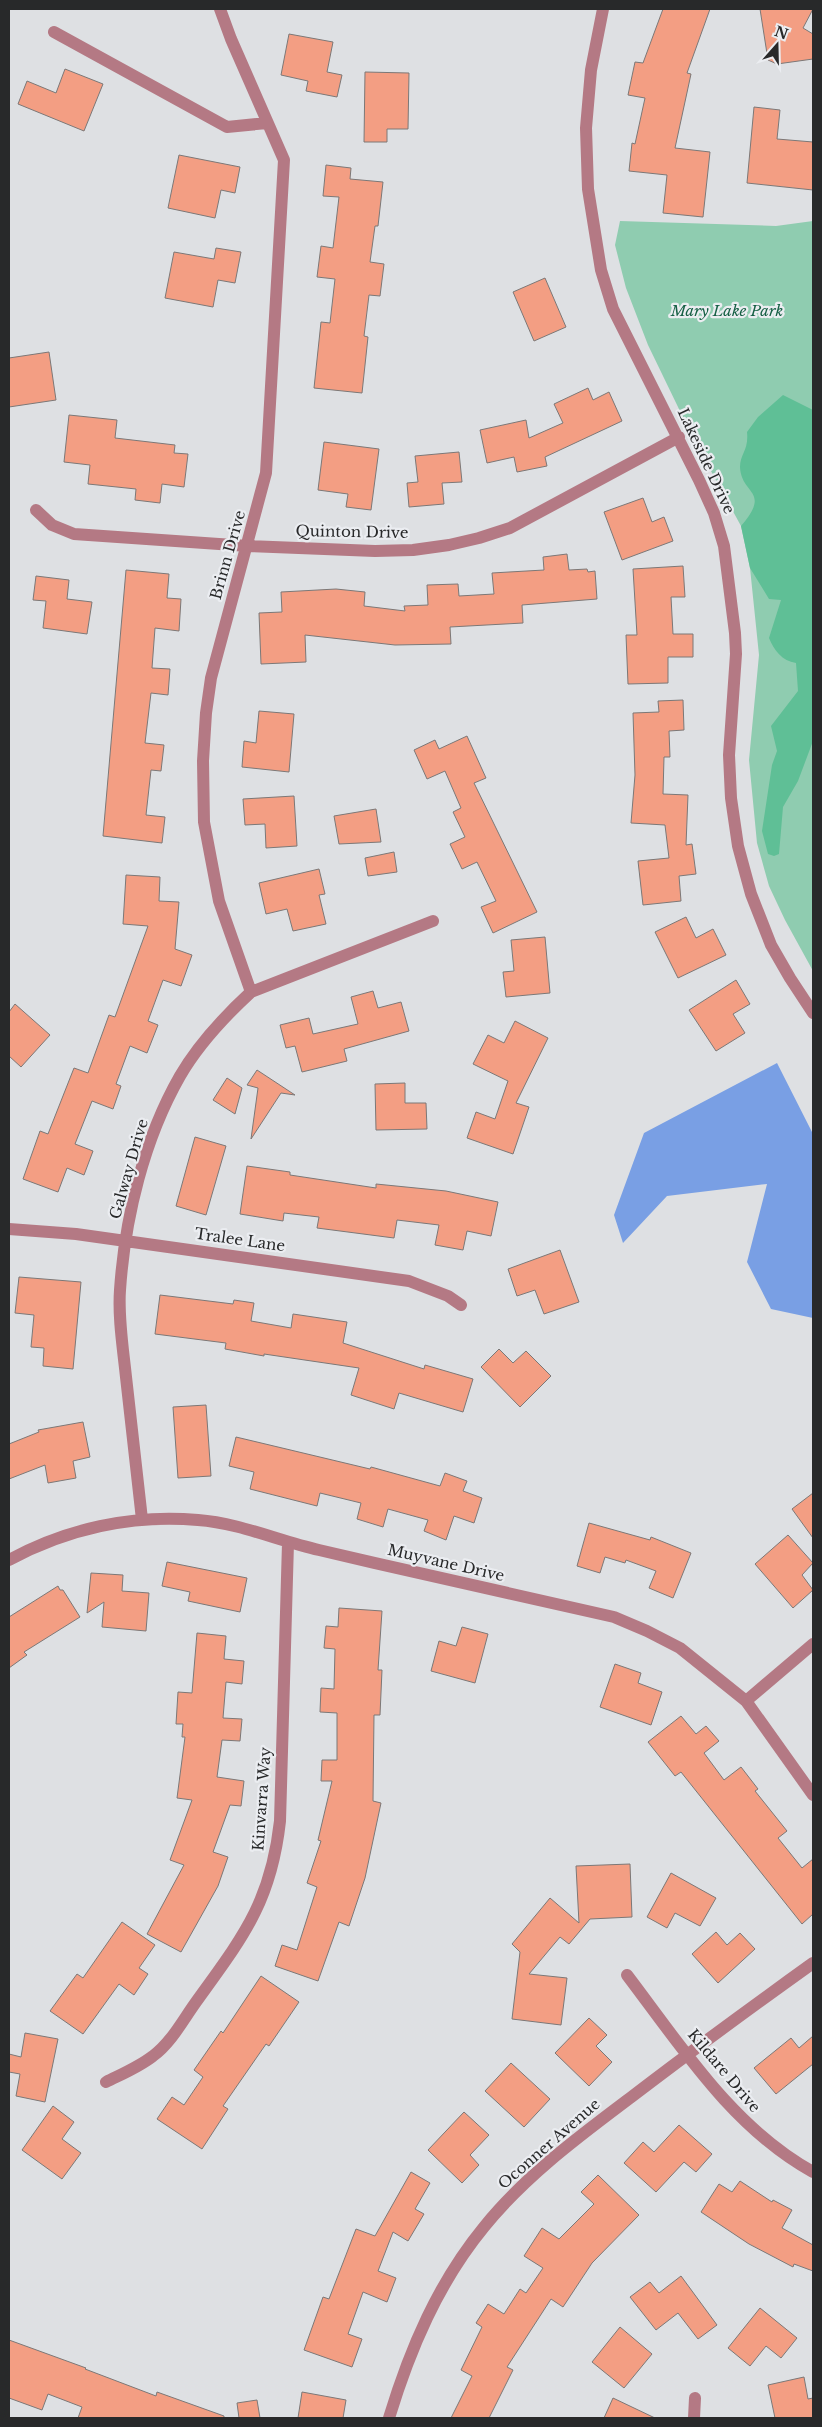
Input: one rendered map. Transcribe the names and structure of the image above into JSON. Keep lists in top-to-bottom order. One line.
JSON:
{"streets":{"street":["Lakeside Drive","Quinton Drive","Brinn Drive","Galway Drive","Tralee Lane","Muyvane Drive","Kinvarra Way","Kildare Drive","Oconner Avenue"]},"crossings":[["Lakeside Drive","Quinton Drive"],["Quinton Drive","Brinn Drive"],["Brinn Drive","Galway Drive"],["Galway Drive","Tralee Lane"],["Galway Drive","Muyvane Drive"],["Muyvane Drive","Kinvarra Way"],["Kildare Drive","Oconner Avenue"]],"parks":["Mary Lake Park"],"north":"top"}
